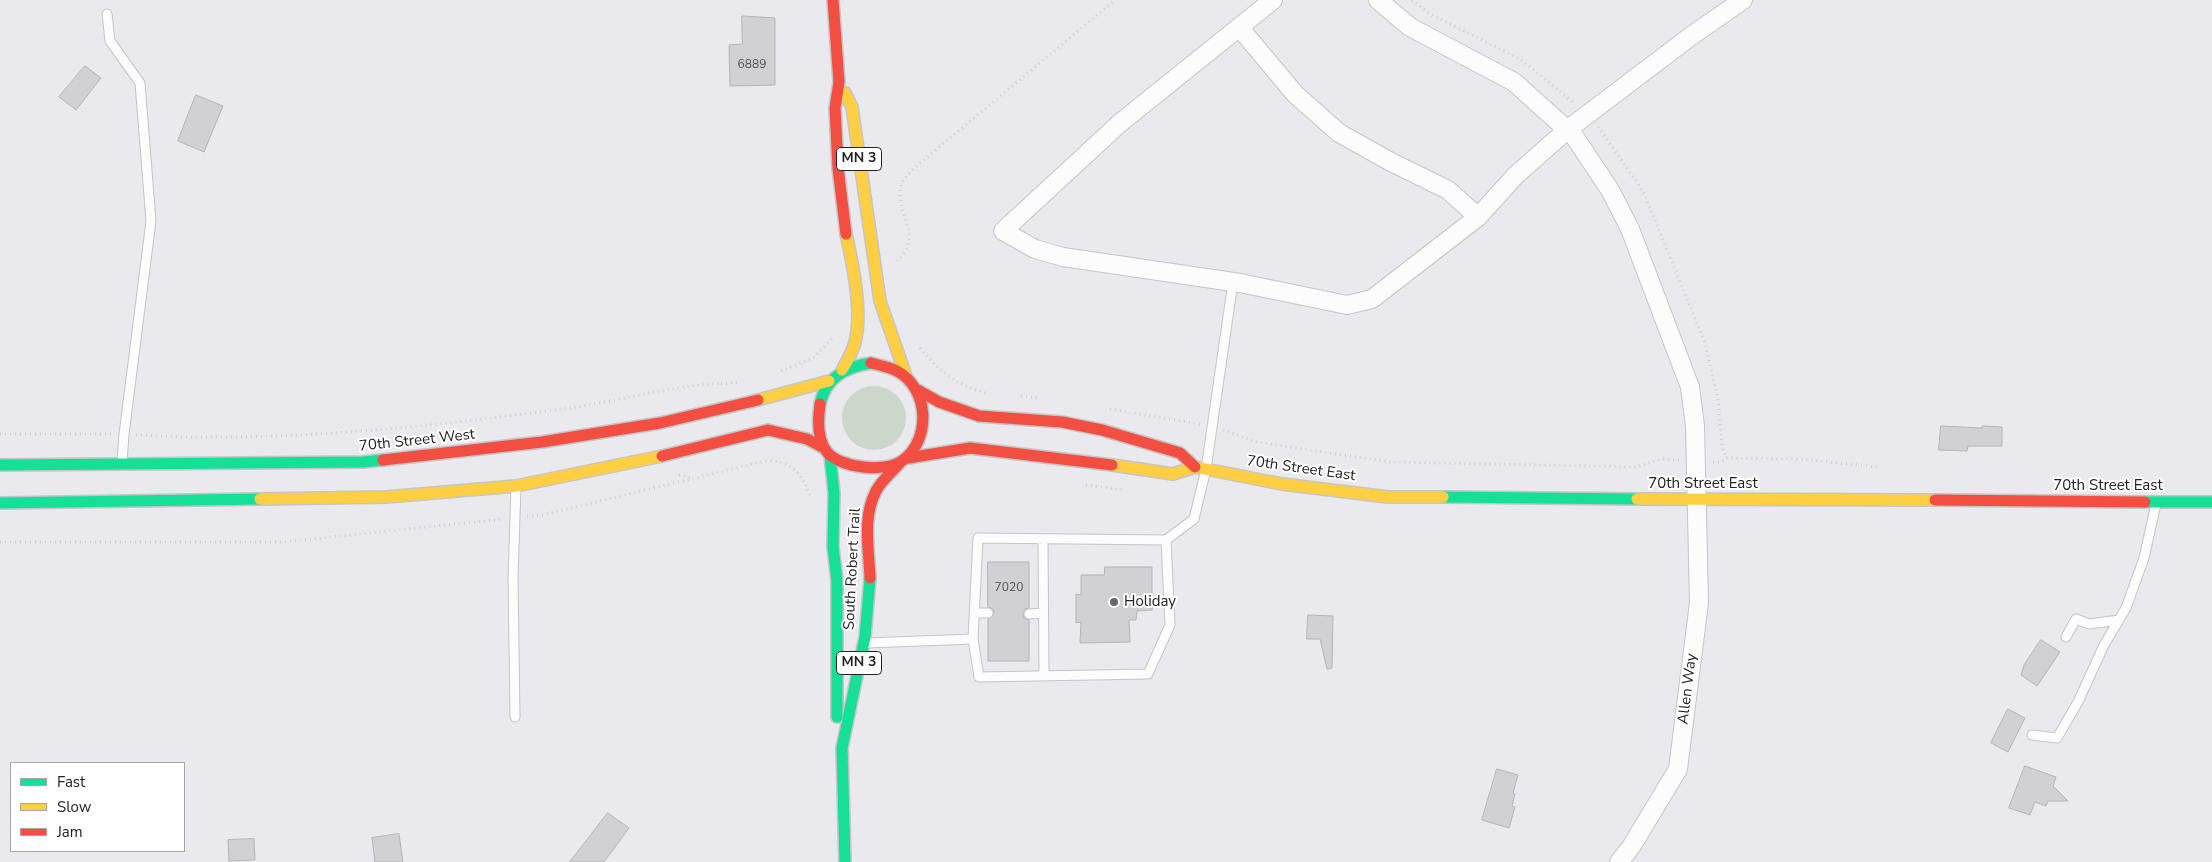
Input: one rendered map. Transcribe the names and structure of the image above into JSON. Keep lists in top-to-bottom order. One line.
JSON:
{"streets":{"main road":["MN 3","70th Street West","70th Street East","South Robert Trail"],"street":["Allen Way"]},"crossings":[["MN 3","70th Street West"],["MN 3","70th Street East"],["MN 3","South Robert Trail"],["70th Street West","70th Street East"],["70th Street West","South Robert Trail"],["70th Street East","South Robert Trail"],["70th Street East","Allen Way"]],"places":["Holiday"],"house_numbers":["6889","7020"],"legend":["Fast","Slow","Jam"]}
